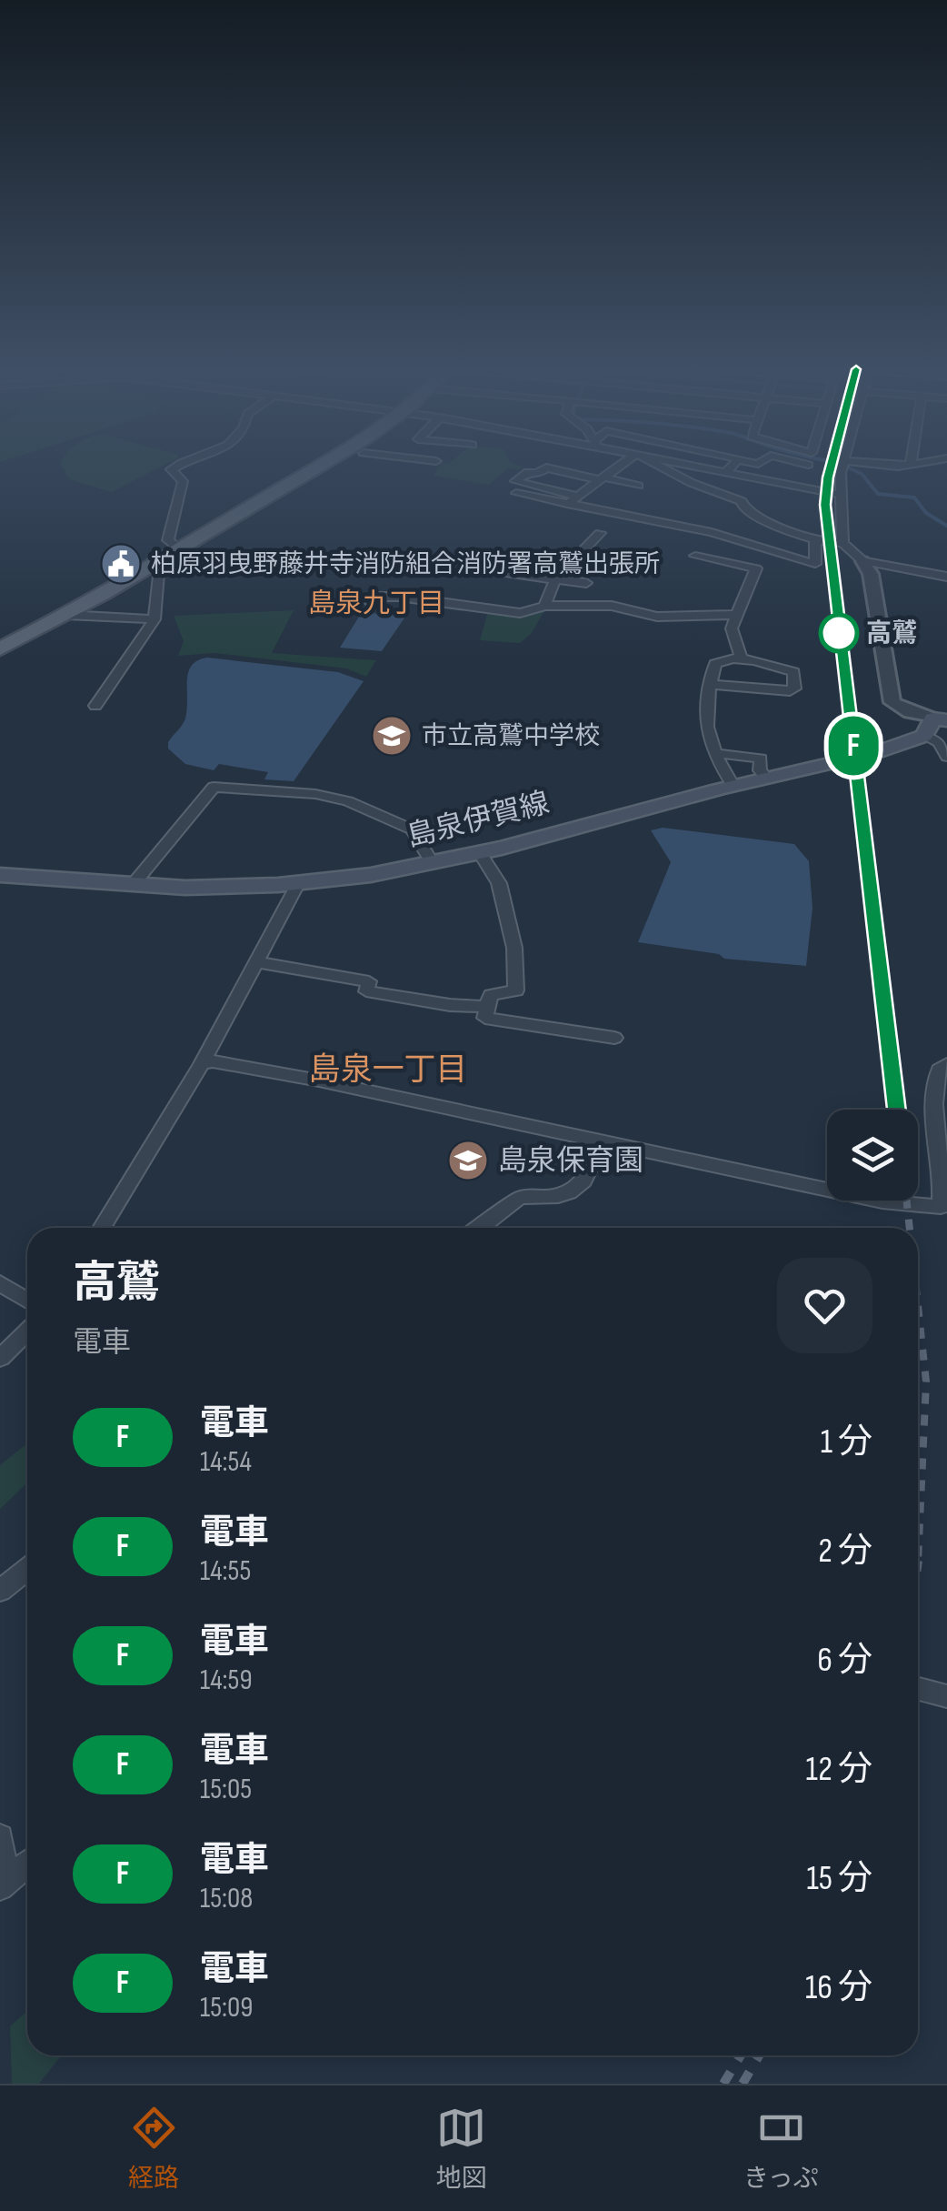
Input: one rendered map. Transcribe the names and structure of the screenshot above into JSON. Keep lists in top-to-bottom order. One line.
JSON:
{"streets":{"main road":["島泉伊賀線"]},"districts":["島泉九丁目","島泉一丁目"],"places":{"public building":["柏原羽曳野藤井寺消防組合消防署高鷲出張所"],"other":["高鷲"],"school or university":["市立高鷲中学校","島泉保育園"]},"page":{"on_map":"F","heading":["高鷲","電車"],"list":[{"mark":"F","name":"電車","note":"14:54","value":"1 分"},{"mark":"F","name":"電車","note":"14:55","value":"2 分"},{"mark":"F","name":"電車","note":"14:59","value":"6 分"},{"mark":"F","name":"電車","note":"15:05","value":"12 分"},{"mark":"F","name":"電車","note":"15:08","value":"15 分"},{"mark":"F","name":"電車","note":"15:09","value":"16 分"}],"tabs":["経路","地図","きっぷ"]}}
